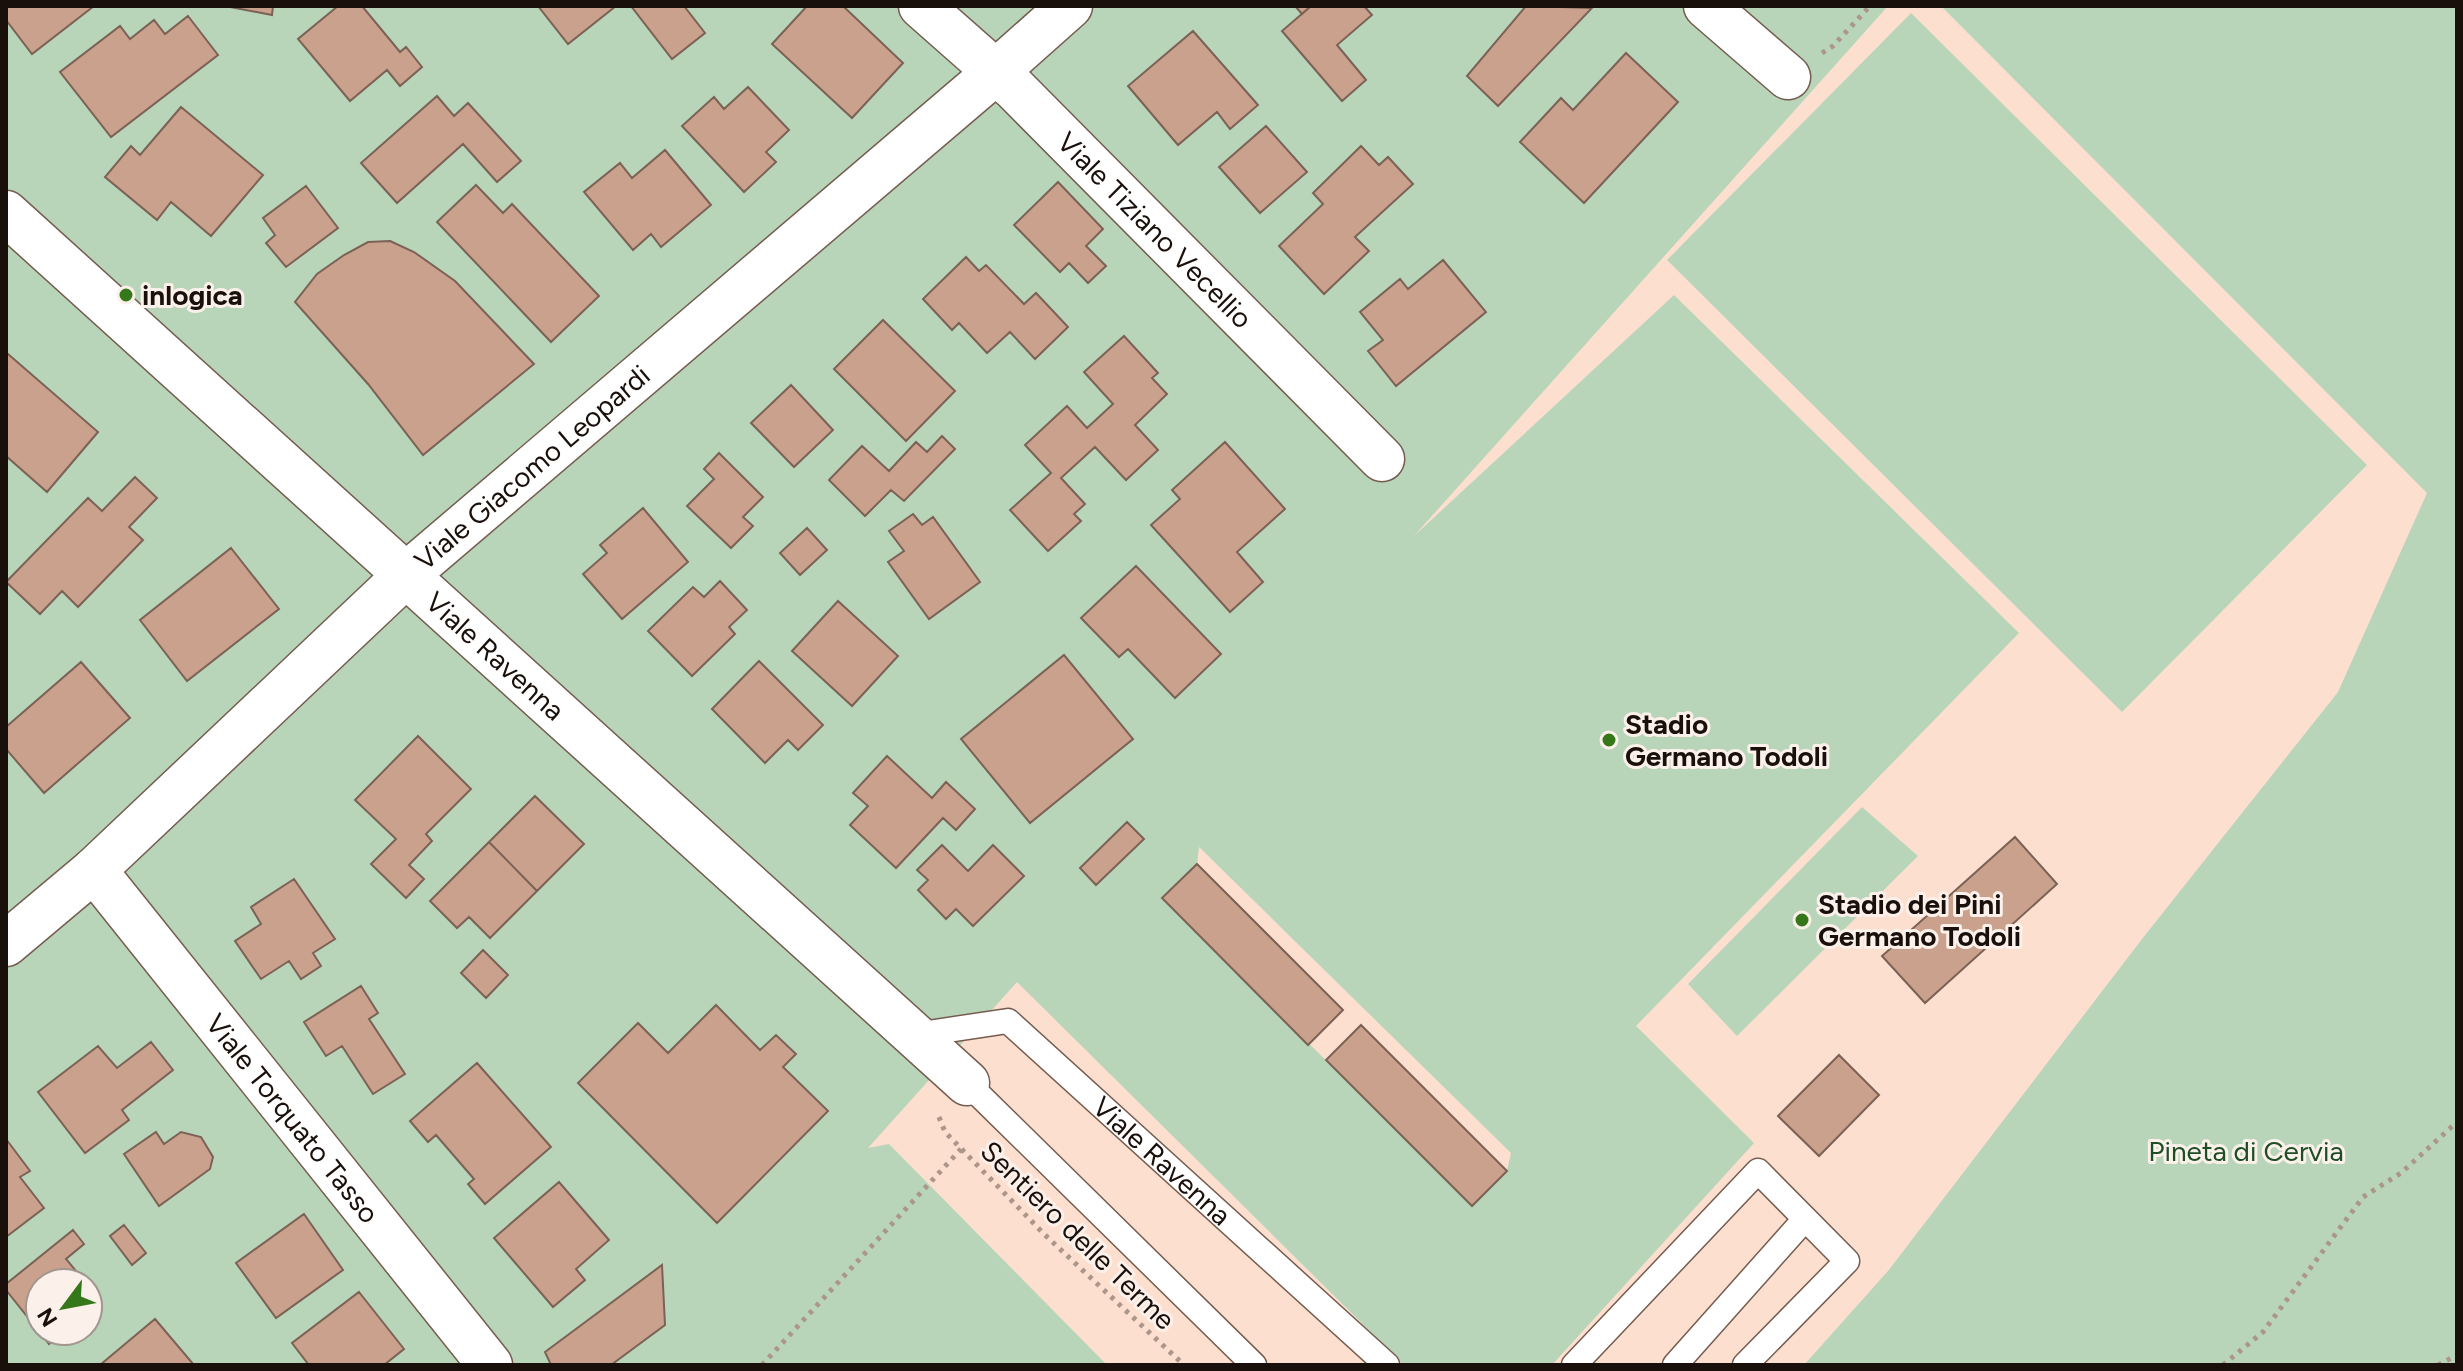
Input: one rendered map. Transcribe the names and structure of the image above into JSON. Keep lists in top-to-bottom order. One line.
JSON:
{"streets":{"street":["Viale Tiziano Vecellio","Viale Giacomo Leopardi","Viale Ravenna","Viale Torquato Tasso"],"path":["Sentiero delle Terme"]},"crossings":[["Viale Tiziano Vecellio","Viale Giacomo Leopardi"],["Viale Giacomo Leopardi","Viale Ravenna"],["Viale Giacomo Leopardi","Viale Torquato Tasso"]],"parks":["Pineta di Cervia"],"places":["inlogica","Stadio Germano Todoli","Stadio dei Pini Germano Todoli"],"north":"bottom left"}
